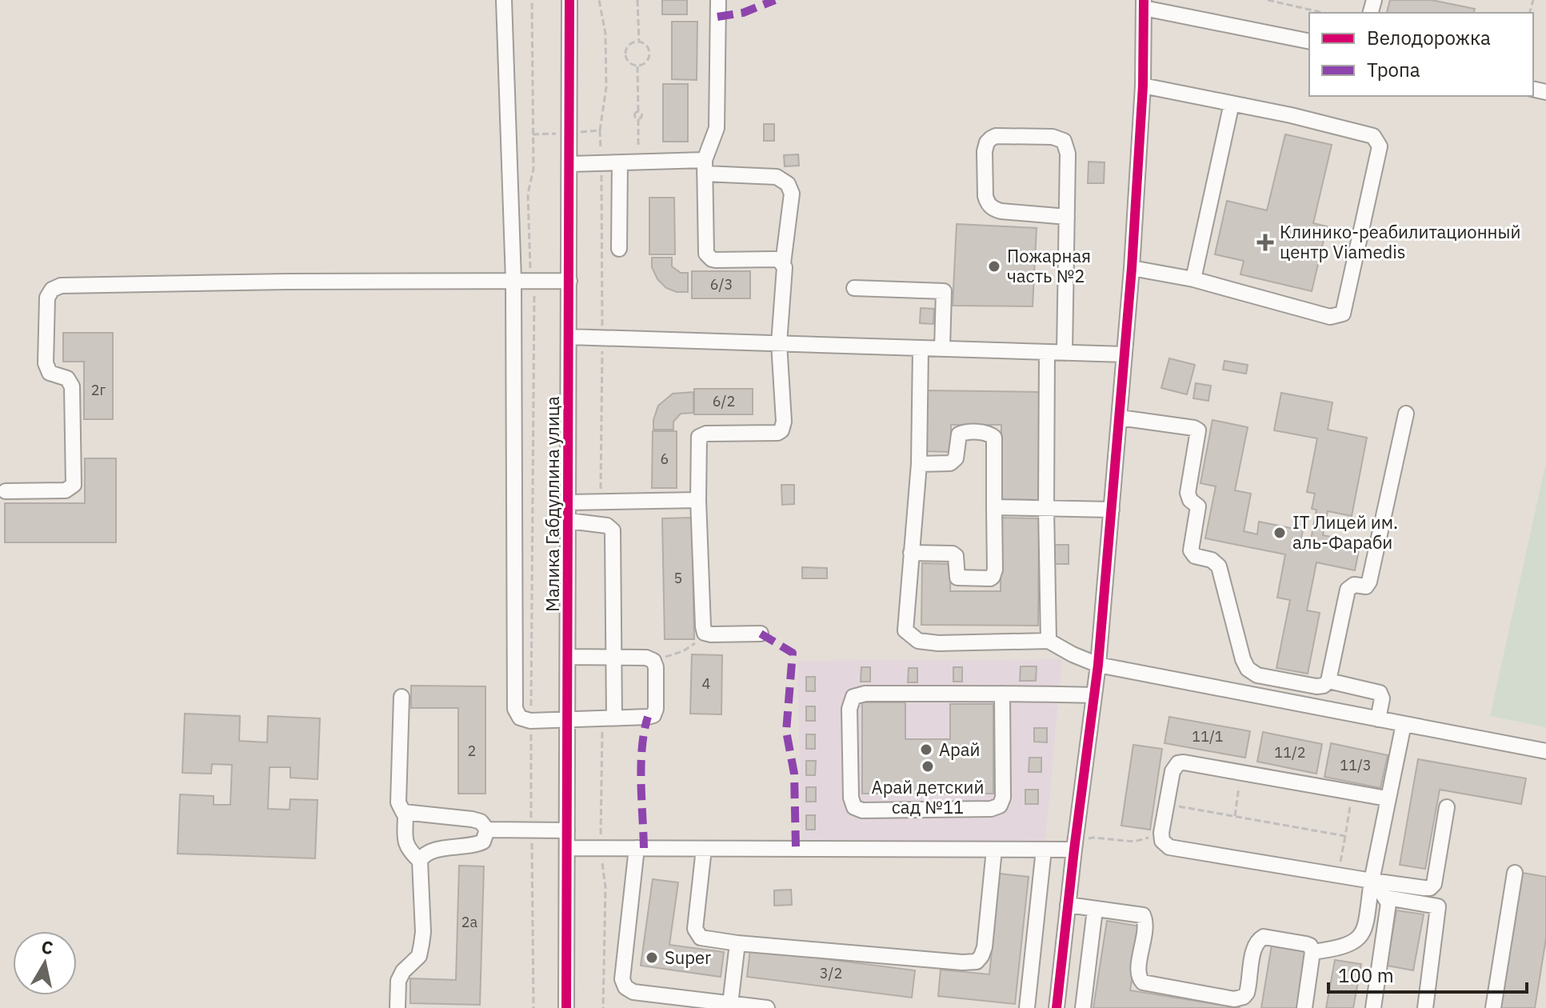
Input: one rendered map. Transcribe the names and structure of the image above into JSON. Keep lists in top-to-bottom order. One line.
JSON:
{"streets":{"street":["Малика Габдуллина улица"]},"places":{"health":["Клинико-реабилитационный центр Viamedis"],"other":["Пожарная часть №2","IT Лицей им. аль-Фараби","Арай","Арай детский сад №11","Super"]},"house_numbers":["6/3","2г","6/2","6","5","4","11/1","2","11/2","11/3","2а","3/2"],"legend":["Велодорожка","Тропа"],"scale_bar":"100 m","north":"top"}
